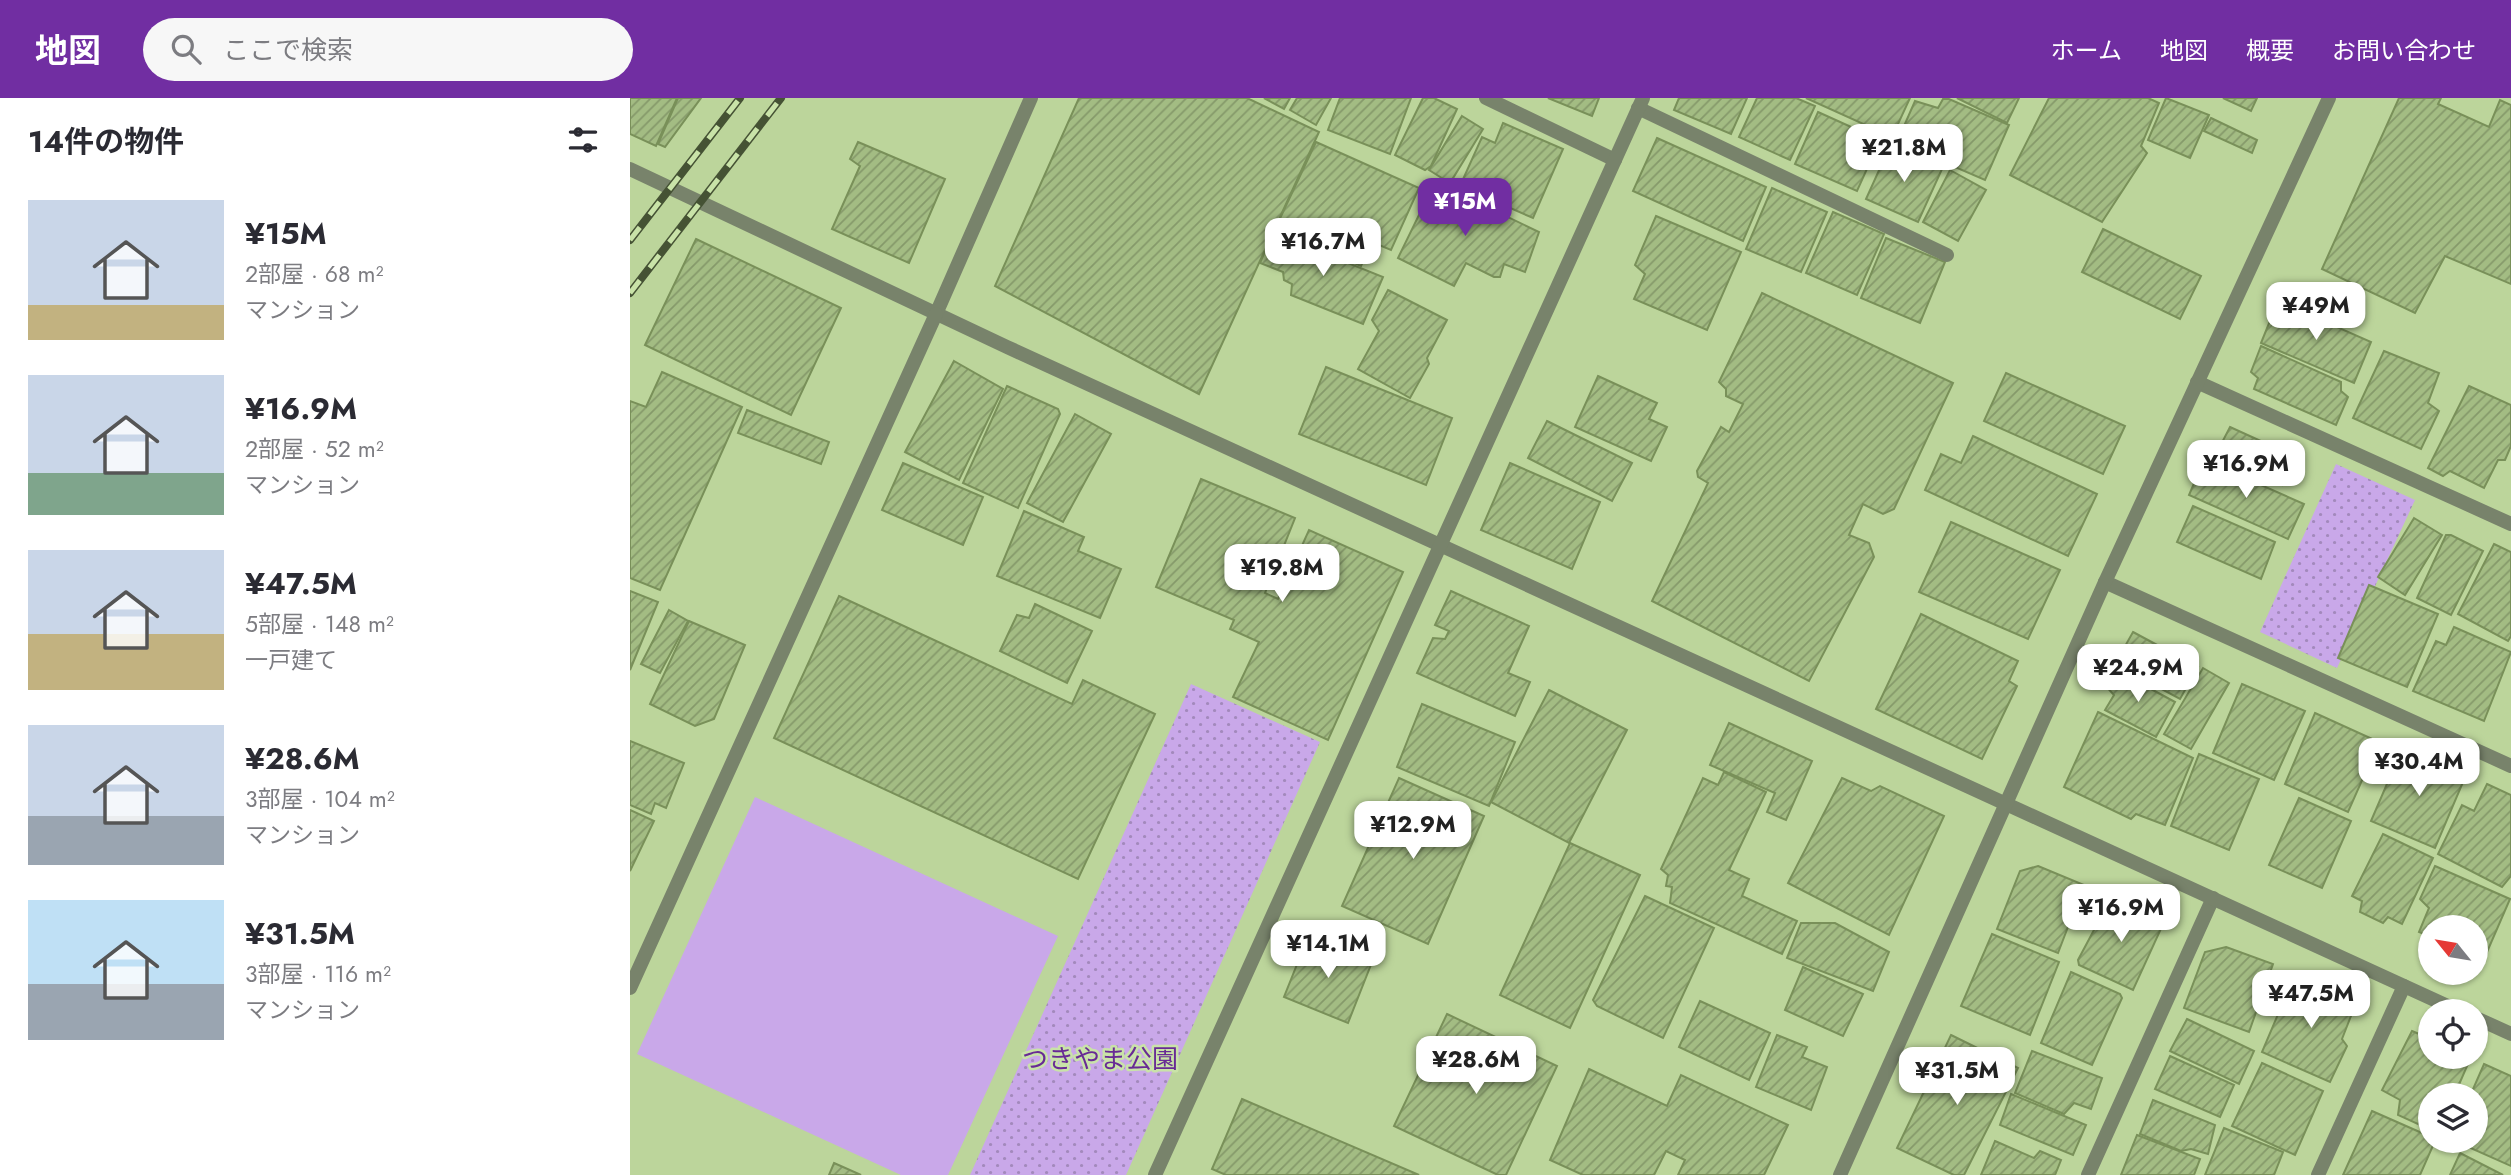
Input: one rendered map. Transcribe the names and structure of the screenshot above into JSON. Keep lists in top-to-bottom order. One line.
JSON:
{"parks":["つきやま公園"],"north":"top left","page":{"header":"地図","search":"ここで検索","nav":["ホーム","地図","概要","お問い合わせ"],"heading":"14件の物件","price":["¥21.8M","¥15M","¥16.7M","¥49M","¥16.9M","¥19.8M","¥24.9M","¥30.4M","¥12.9M","¥16.9M","¥14.1M","¥47.5M","¥28.6M","¥31.5M"],"list":[{"name":"¥15M","note":"2部屋 · 68 m² · マンション"},{"name":"¥16.9M","note":"2部屋 · 52 m² · マンション"},{"name":"¥47.5M","note":"5部屋 · 148 m² · 一戸建て"},{"name":"¥28.6M","note":"3部屋 · 104 m² · マンション"},{"name":"¥31.5M","note":"3部屋 · 116 m² · マンション"}]}}
